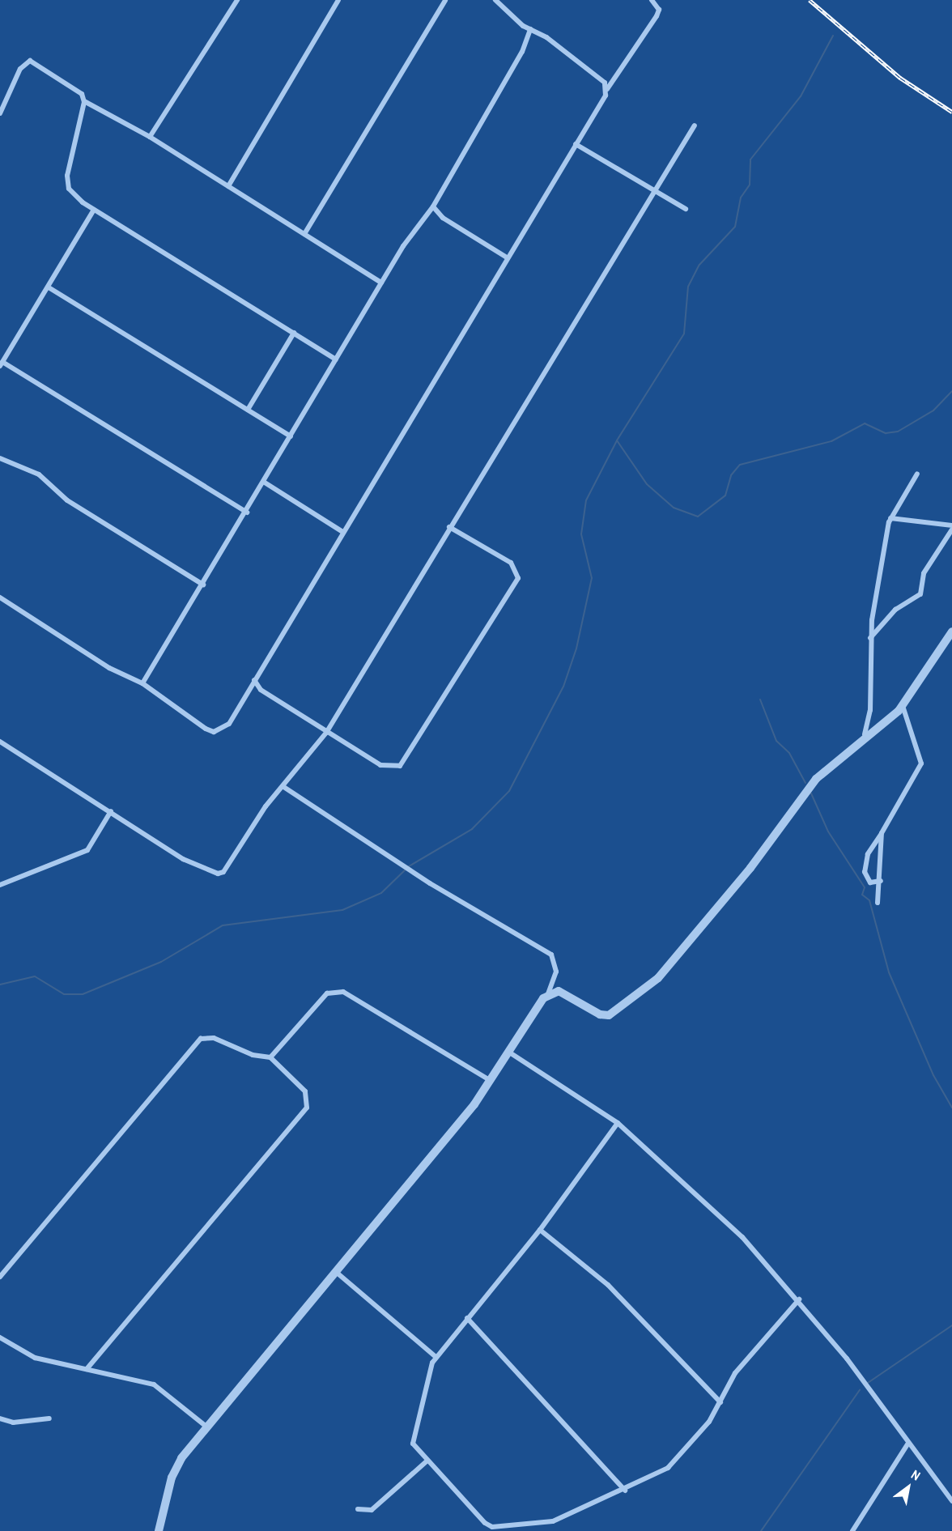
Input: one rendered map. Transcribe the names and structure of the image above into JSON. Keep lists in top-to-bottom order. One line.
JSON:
{"north":"top right"}
